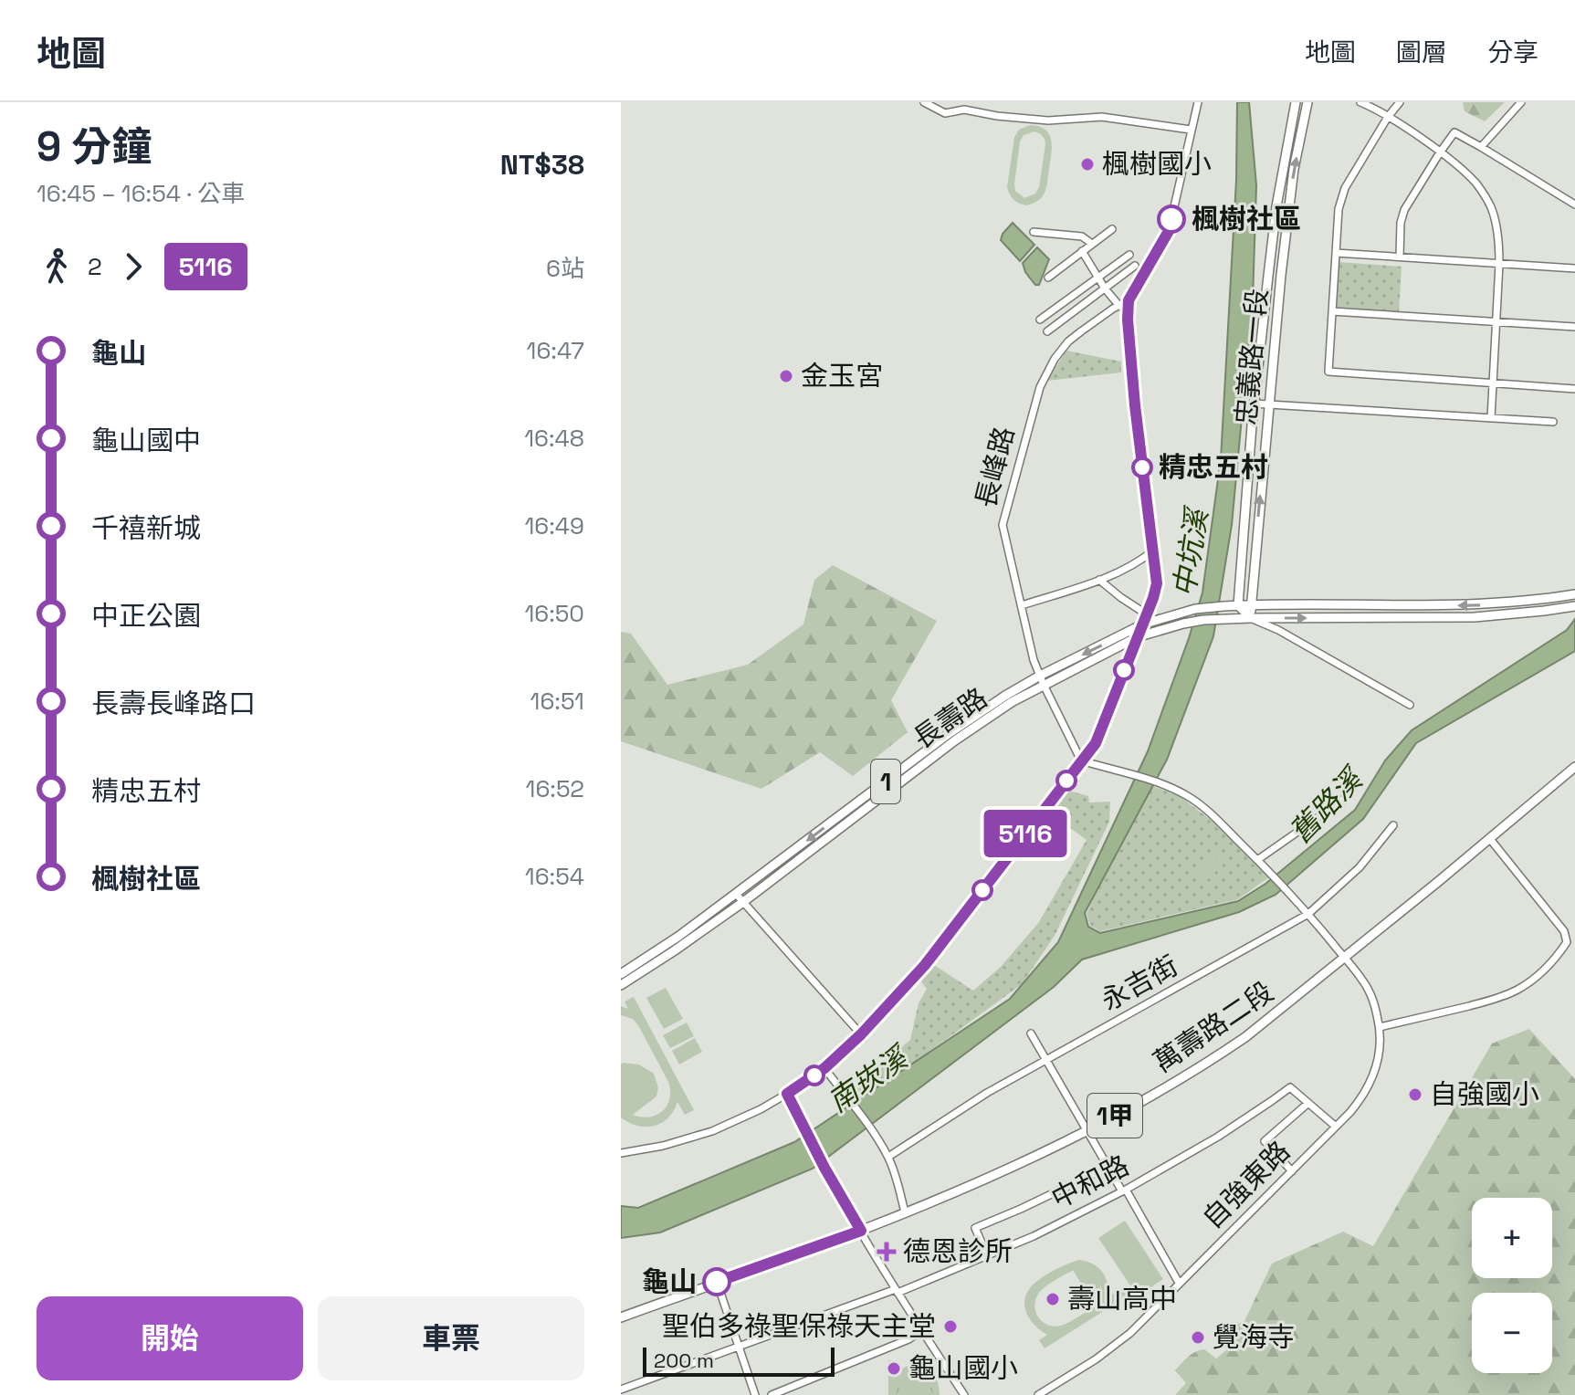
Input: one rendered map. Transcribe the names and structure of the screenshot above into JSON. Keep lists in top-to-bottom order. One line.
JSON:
{"streets":{"main road":["忠義路一段","長壽路","1","萬壽路二段","1甲"],"street":["長峰路","永吉街","中和路","自強東路"]},"crossings":[["忠義路一段","長壽路"],["忠義路一段","1"],["長峰路","長壽路"],["長峰路","自強東路"],["長壽路","1"],["永吉街","自強東路"],["萬壽路二段","自強東路"]],"water":["中坑溪","舊路溪","南崁溪"],"places":{"other":["楓樹國小","楓樹社區","金玉宮","精忠五村","自強國小","龜山","壽山高中","聖伯多祿聖保祿天主堂","覺海寺","龜山國小"],"health":["德恩診所"]},"lines":["bus line 5116"],"scale_bar":"200 m","page":{"header":"地圖","nav":["地圖","圖層","分享"],"heading":["9 分鐘","16:45 – 16:54 · 公車","NT$38"],"on_map":"5116","legs":["2","5116","6站"],"list":[{"name":"龜山","value":"16:47"},{"name":"龜山國中","value":"16:48"},{"name":"千禧新城","value":"16:49"},{"name":"中正公園","value":"16:50"},{"name":"長壽長峰路口","value":"16:51"},{"name":"精忠五村","value":"16:52"},{"name":"楓樹社區","value":"16:54"}],"map_buttons":["+","−"],"buttons":["開始","車票"],"scale":"200 m"}}
